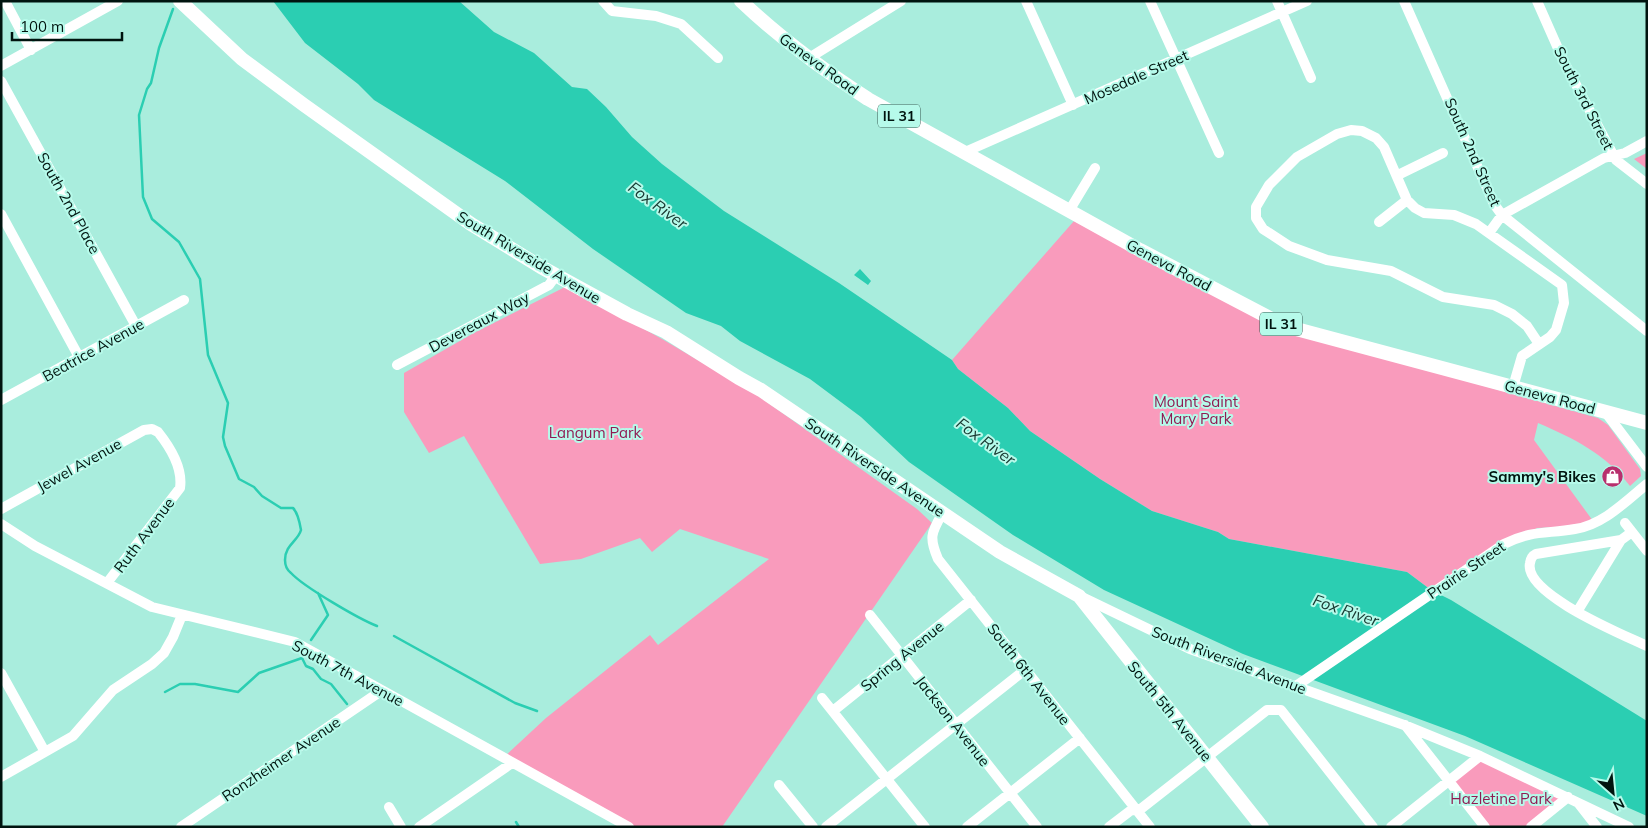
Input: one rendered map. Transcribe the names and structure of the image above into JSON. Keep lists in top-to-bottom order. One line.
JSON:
{"streets":{"main road":["Geneva Road","IL 31","South Riverside Avenue","South 5th Avenue"],"street":["Mosedale Street","South 3rd Street","South 2nd Street","South 2nd Place","Devereaux Way","Beatrice Avenue","Jewel Avenue","Ruth Avenue","Prairie Street","Spring Avenue","South 7th Avenue","South 6th Avenue","Jackson Avenue","Ronzheimer Avenue"]},"crossings":[["Geneva Road","Mosedale Street"],["South 2nd Place","Beatrice Avenue"],["South Riverside Avenue","Devereaux Way"],["South Riverside Avenue","Prairie Street"],["South Riverside Avenue","South 6th Avenue"],["South Riverside Avenue","South 5th Avenue"],["Jewel Avenue","Ruth Avenue"],["Ruth Avenue","South 7th Avenue"],["Spring Avenue","South 6th Avenue"],["Spring Avenue","Jackson Avenue"],["South 7th Avenue","Ronzheimer Avenue"]],"water":["Fox River"],"parks":["Mount Saint Mary Park","Langum Park","Hazletine Park"],"places":{"shop":["Sammy's Bikes"]},"scale_bar":"100 m","north":"bottom right"}
